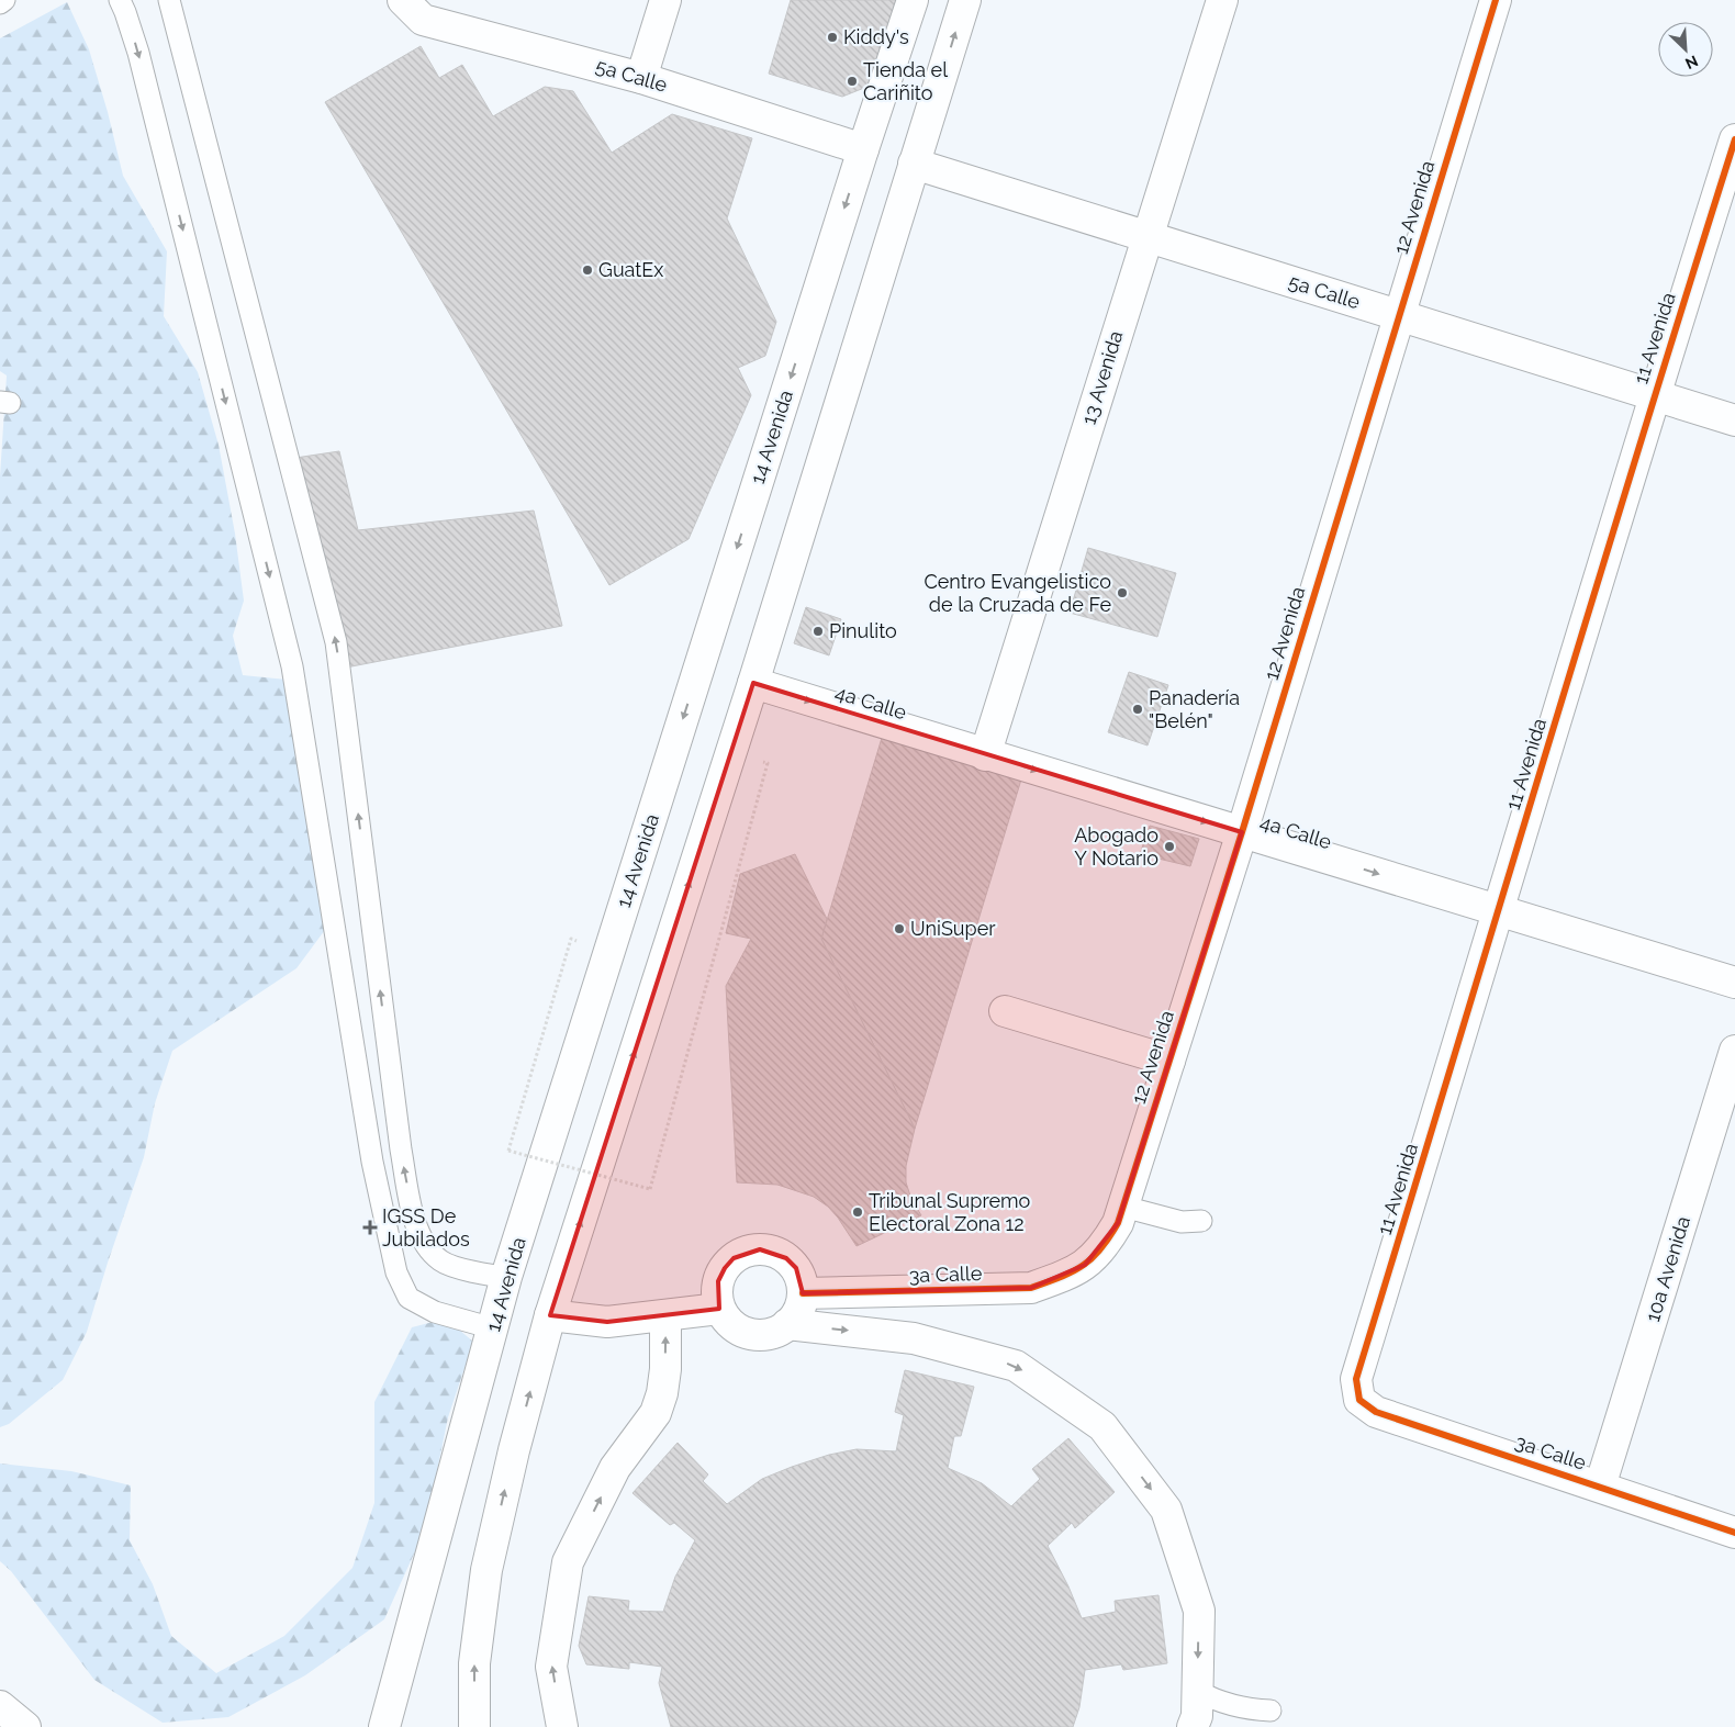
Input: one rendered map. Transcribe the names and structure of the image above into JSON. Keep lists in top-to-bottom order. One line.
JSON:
{"streets":{"main road":["5a Calle","12 Avenida","11 Avenida","13 Avenida","14 Avenida","4a Calle","10a Avenida","3a Calle"]},"crossings":[["5a Calle","12 Avenida"],["5a Calle","11 Avenida"],["5a Calle","13 Avenida"],["5a Calle","14 Avenida"],["12 Avenida","4a Calle"],["12 Avenida","3a Calle"],["11 Avenida","4a Calle"],["11 Avenida","3a Calle"],["13 Avenida","4a Calle"],["10a Avenida","3a Calle"]],"one_way":["4a Calle"],"places":{"other":["Kiddy's","Tienda el Cariñito","GuatEx","Centro Evangelistico de la Cruzada de Fe","Pinulito","Panadería \"Belén\"","Abogado Y Notario","UniSuper","Tribunal Supremo Electoral Zona 12"],"health":["IGSS De Jubilados"]},"north":"bottom right"}
